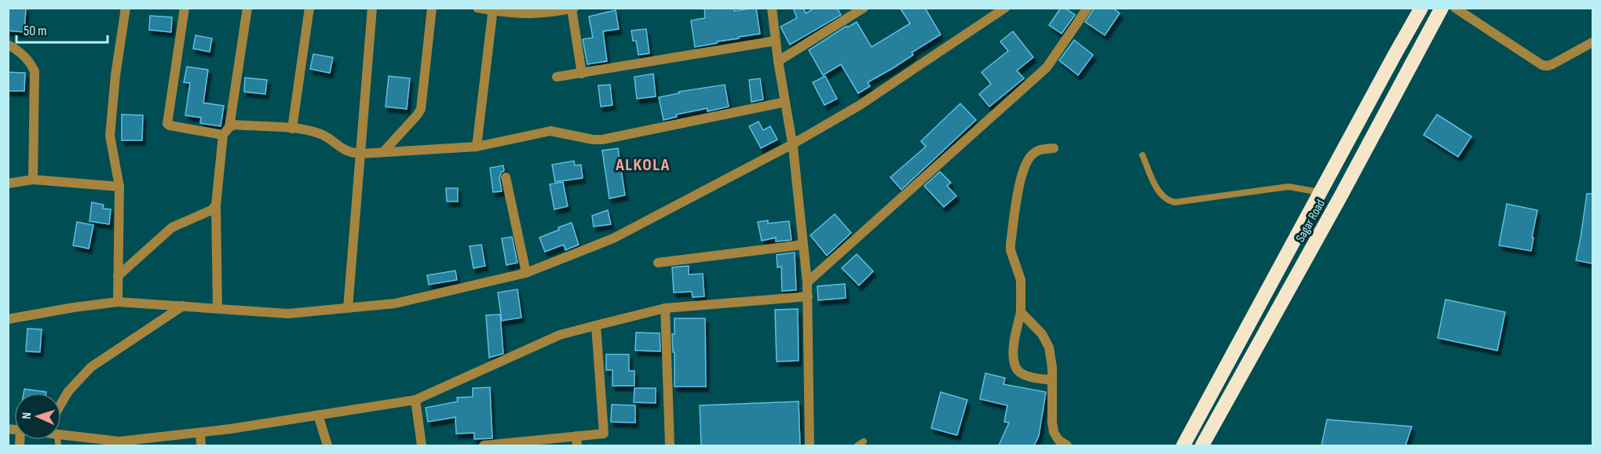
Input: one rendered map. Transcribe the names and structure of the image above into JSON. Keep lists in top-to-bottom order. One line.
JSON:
{"streets":{"highway":["Sagar Road"]},"districts":["ALKOLA"],"scale_bar":"50 m","north":"left"}
